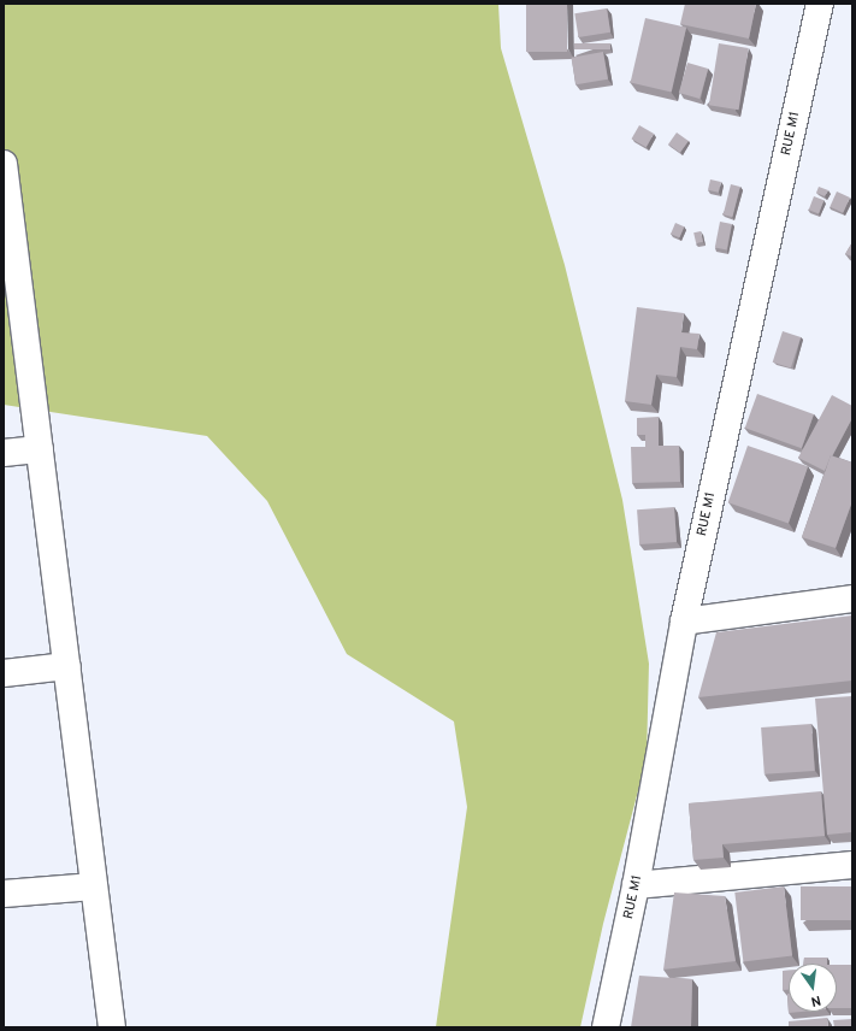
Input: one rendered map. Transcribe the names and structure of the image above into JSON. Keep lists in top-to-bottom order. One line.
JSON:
{"streets":{"street":["RUE M1"]},"north":"bottom"}
